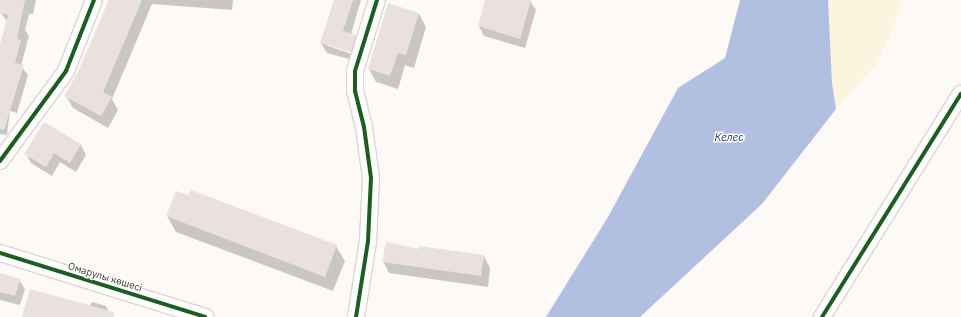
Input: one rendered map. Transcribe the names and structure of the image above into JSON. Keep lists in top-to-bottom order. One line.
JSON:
{"streets":{"street":["Омарулы көшесі"]},"water":["Келес"]}
